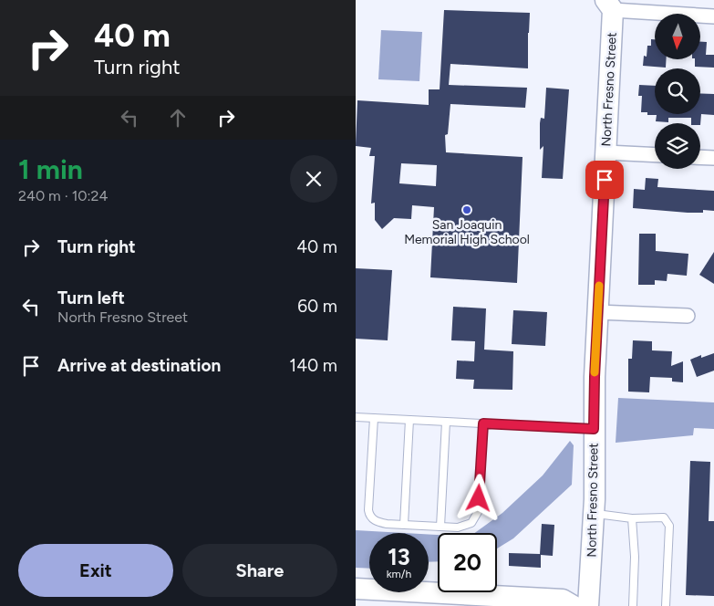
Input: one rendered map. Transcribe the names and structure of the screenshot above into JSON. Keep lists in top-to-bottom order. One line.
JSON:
{"streets":{"main road":["North Fresno Street"]},"places":["San Joaquin Memorial High School"],"north":"bottom","page":{"turn":["40 m","Turn right"],"heading":["1 min","240 m · 10:24"],"list":[{"name":"Turn right","value":"40 m"},{"name":"Turn left","note":"North Fresno Street","value":"60 m"},{"name":"Arrive at destination","value":"140 m"}],"speed":"13 km/h","limit":"20","buttons":["Exit","Share"]}}
